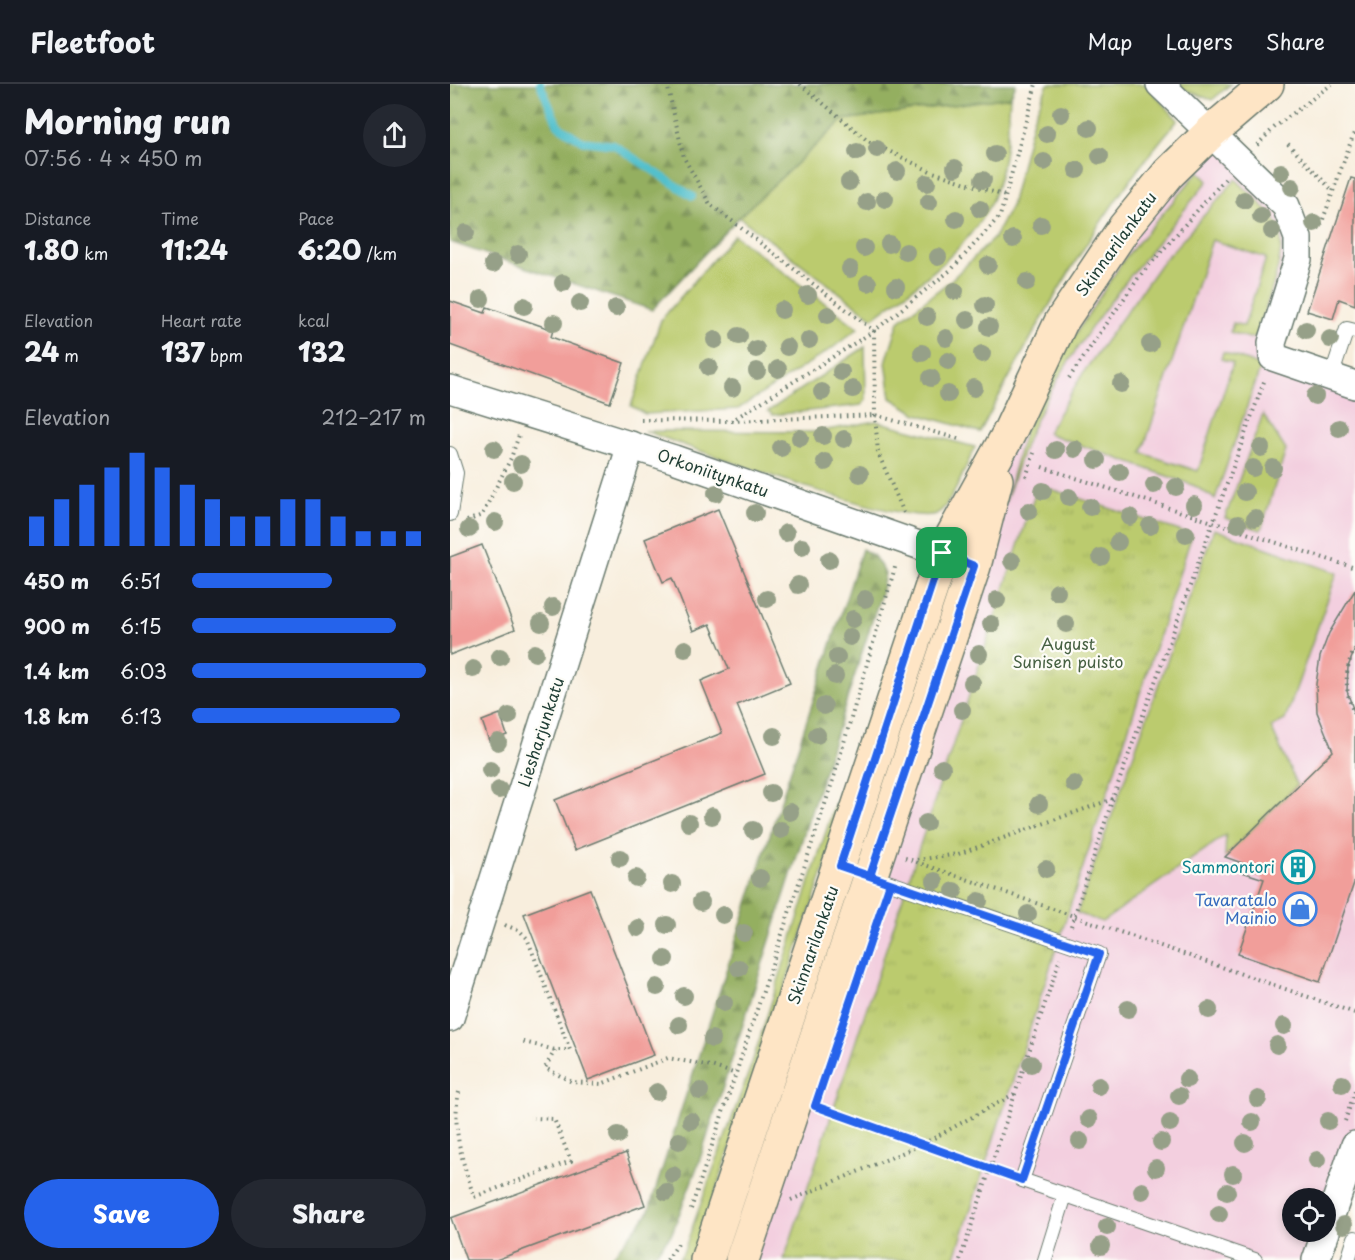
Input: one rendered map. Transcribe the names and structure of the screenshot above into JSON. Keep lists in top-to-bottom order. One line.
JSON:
{"streets":{"main road":["Skinnarilankatu"],"street":["Orkoniitynkatu","Liesharjunkatu"]},"crossings":[["Skinnarilankatu","Orkoniitynkatu"],["Orkoniitynkatu","Liesharjunkatu"]],"parks":["August Sunisen puisto"],"places":{"building":["Sammontori"],"shop":["Tavaratalo Mainio"]},"page":{"header":"Fleetfoot","nav":["Map","Layers","Share"],"heading":["Morning run","07:56 · 4 × 450 m"],"stats":[["Distance","1.80 km"],["Time","11:24"],["Pace","6:20 /km"],["Elevation","24 m"],["Heart rate","137 bpm"],["kcal","132"]],"chart":["Elevation","212–217 m"],"list":[{"name":"450 m","note":"6:51"},{"name":"900 m","note":"6:15"},{"name":"1.4 km","note":"6:03"},{"name":"1.8 km","note":"6:13"}],"buttons":["Save","Share"]}}
